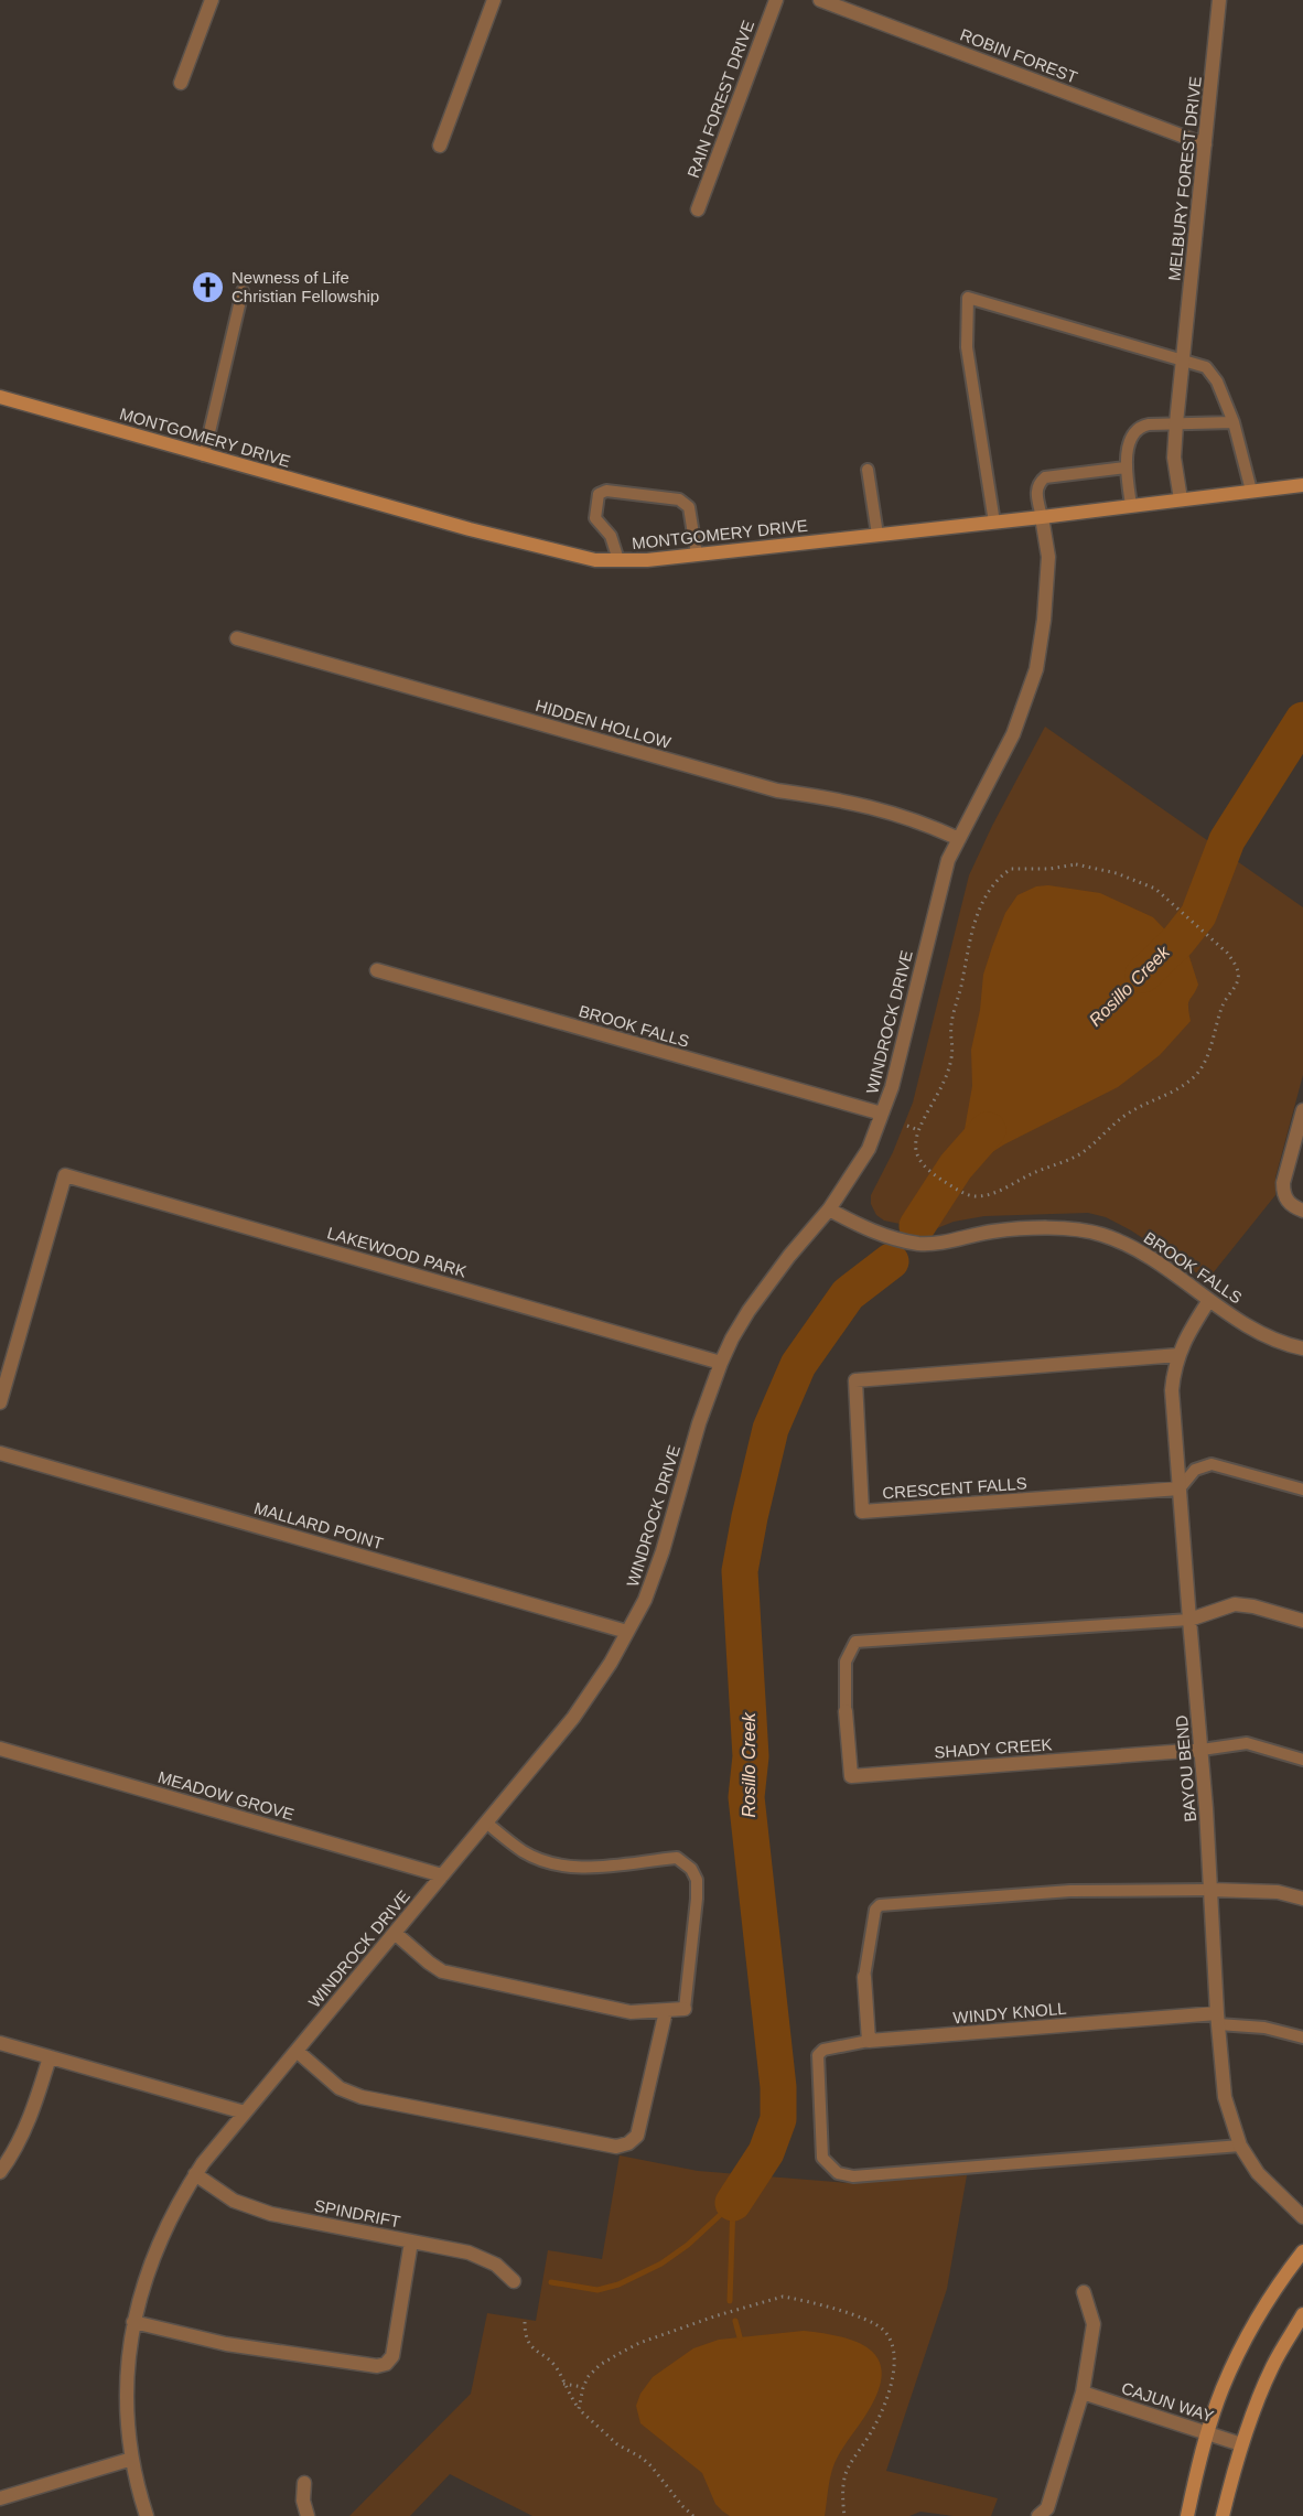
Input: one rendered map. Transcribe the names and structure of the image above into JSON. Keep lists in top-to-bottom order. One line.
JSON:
{"streets":{"main road":["MONTGOMERY DRIVE"],"street":["ROBIN FOREST","RAIN FOREST DRIVE","MELBURY FOREST DRIVE","HIDDEN HOLLOW","WINDROCK DRIVE","BROOK FALLS","LAKEWOOD PARK","CRESCENT FALLS","MALLARD POINT","SHADY CREEK","BAYOU BEND","MEADOW GROVE","WINDY KNOLL","SPINDRIFT","CAJUN WAY"]},"crossings":[["ROBIN FOREST","MELBURY FOREST DRIVE"],["MELBURY FOREST DRIVE","MONTGOMERY DRIVE"],["MONTGOMERY DRIVE","WINDROCK DRIVE"],["HIDDEN HOLLOW","WINDROCK DRIVE"],["WINDROCK DRIVE","BROOK FALLS"],["WINDROCK DRIVE","LAKEWOOD PARK"],["WINDROCK DRIVE","MALLARD POINT"],["WINDROCK DRIVE","MEADOW GROVE"],["WINDROCK DRIVE","SPINDRIFT"],["BROOK FALLS","BAYOU BEND"],["CRESCENT FALLS","BAYOU BEND"],["SHADY CREEK","BAYOU BEND"],["BAYOU BEND","WINDY KNOLL"]],"water":["Rosillo Creek"],"places":{"church":["Newness of Life Christian Fellowship"]}}
